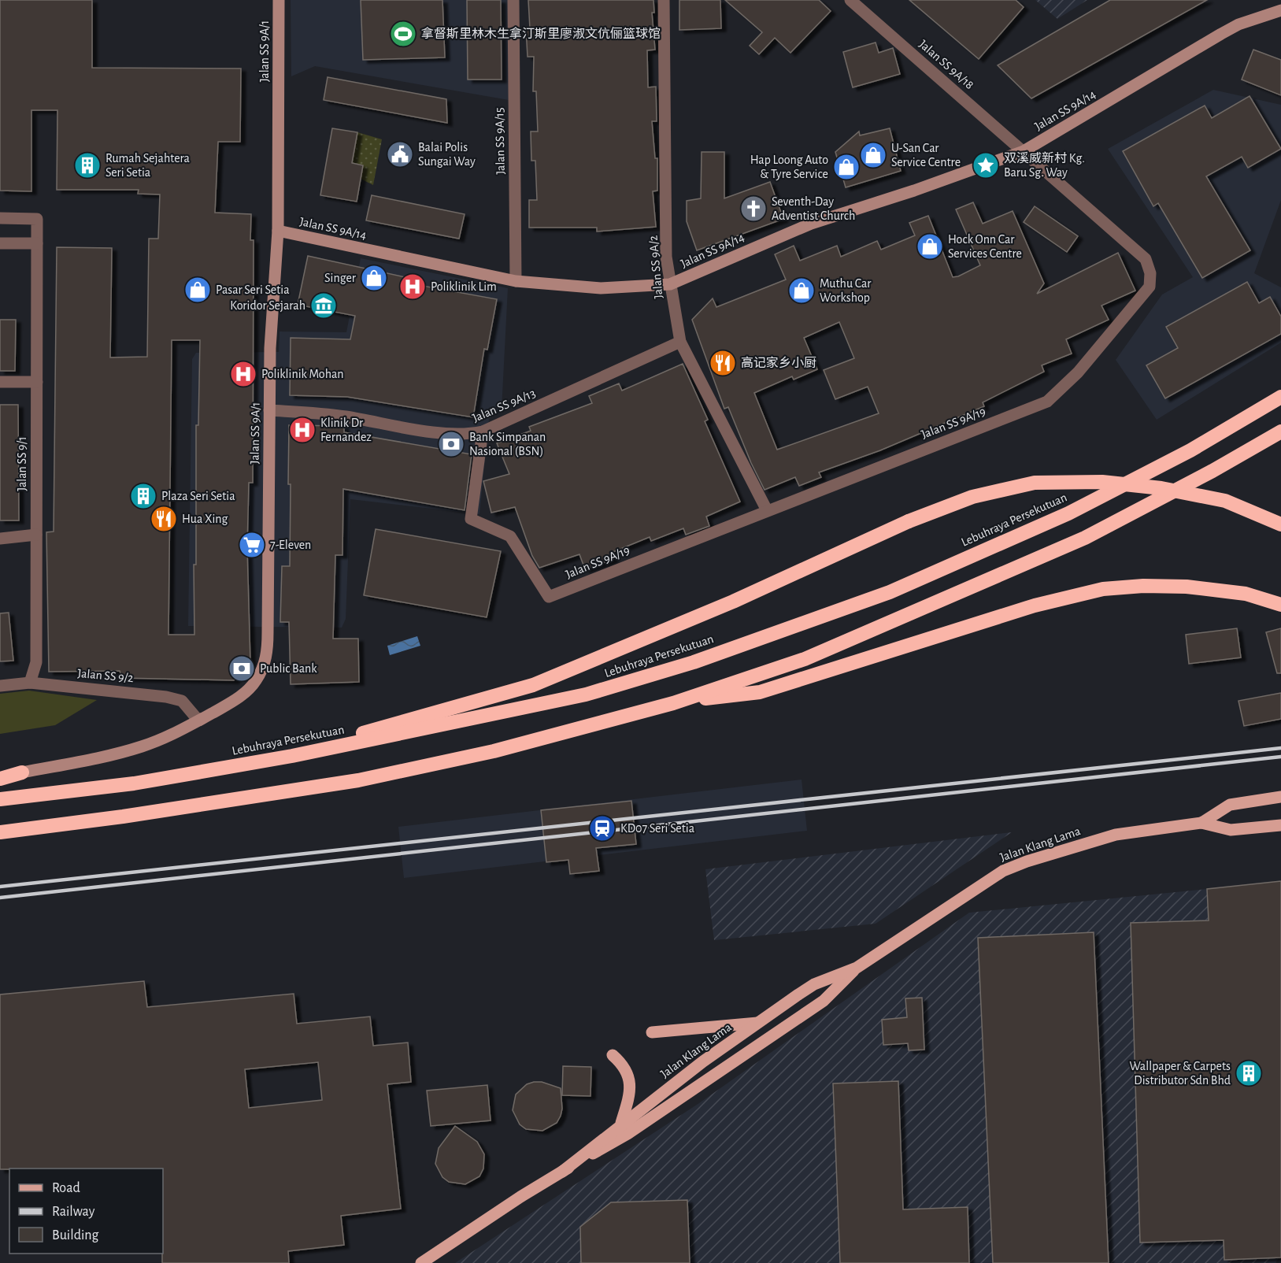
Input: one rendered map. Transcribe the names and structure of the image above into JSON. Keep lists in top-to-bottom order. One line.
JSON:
{"streets":{"highway":["Lebuhraya Persekutuan"],"main road":["Jalan Klang Lama"],"street":["Jalan SS 9A/1","Jalan SS 9A/18","Jalan SS 9A/14","Jalan SS 9A/15","Jalan SS 9A/2","Jalan SS 9A/13","Jalan SS 9A/19","Jalan SS 9/1","Jalan SS 9/2"]},"crossings":[["Jalan SS 9A/1","Jalan SS 9A/14"],["Jalan SS 9A/1","Jalan SS 9A/13"],["Jalan SS 9A/1","Jalan SS 9/2"],["Jalan SS 9A/18","Jalan SS 9A/14"],["Jalan SS 9A/18","Jalan SS 9A/19"],["Jalan SS 9A/14","Jalan SS 9A/15"],["Jalan SS 9A/14","Jalan SS 9A/2"],["Jalan SS 9A/14","Jalan SS 9A/19"],["Jalan SS 9A/2","Jalan SS 9A/13"],["Jalan SS 9A/2","Jalan SS 9A/19"],["Jalan SS 9A/13","Jalan SS 9A/19"],["Jalan SS 9/1","Jalan SS 9/2"]],"places":{"sports":["拿督斯里林木生拿汀斯里廖淑文伉俪篮球馆"],"public building":["Balai Polis Sungai Way"],"shop":["U-San Car Service Centre","Hap Loong Auto & Tyre Service","Hock Onn Car Services Centre","Singer","Pasar Seri Setia","Muthu Car Workshop"],"building":["Rumah Sejahtera Seri Setia","Plaza Seri Setia","Wallpaper & Carpets Distributor Sdn Bhd"],"place":["双溪威新村 Kg. Baru Sg. Way"],"church":["Seventh-Day Adventist Church"],"hospital":["Poliklinik Lim","Poliklinik Mohan","Klinik Dr Fernandez"],"museum":["Koridor Sejarah"],"restaurant":["高记家乡小厨","Hua Xing"],"bank":["Bank Simpanan Nasional (BSN)","Public Bank"],"supermarket":["7-Eleven"],"station":["KD07 Seri Setia"]},"legend":["Road","Railway","Building"]}
